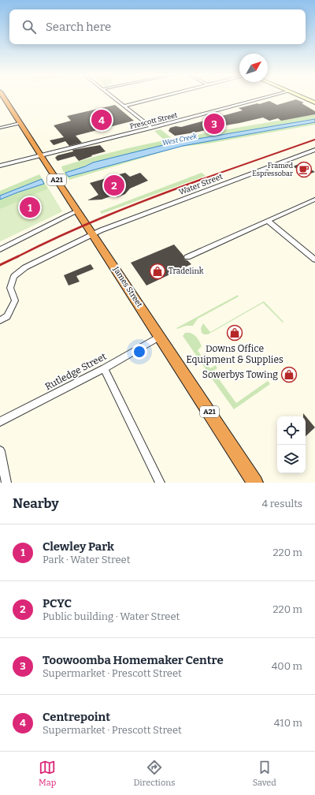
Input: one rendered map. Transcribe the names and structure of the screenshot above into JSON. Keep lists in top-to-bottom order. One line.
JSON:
{"streets":{"highway":["A21","James Street"],"street":["Prescott Street","Water Street","Rutledge Street"]},"crossings":[["Prescott Street","James Street"],["Water Street","James Street"],["James Street","Rutledge Street"]],"water":["West Creek"],"places":{"cafe":["Framed Espressobar"],"shop":["Tradelink","Downs Office Equipment & Supplies","Sowerbys Towing"]},"north":"top right","page":{"search":"Search here","pins":["4","3","2","1"],"heading":["Nearby","4 results"],"list":[{"mark":"1","name":"Clewley Park","note":"Park · Water Street","value":"220 m"},{"mark":"2","name":"PCYC","note":"Public building · Water Street","value":"220 m"},{"mark":"3","name":"Toowoomba Homemaker Centre","note":"Supermarket · Prescott Street","value":"400 m"},{"mark":"4","name":"Centrepoint","note":"Supermarket · Prescott Street","value":"410 m"}],"nav":["Map","Directions","Saved"]}}
